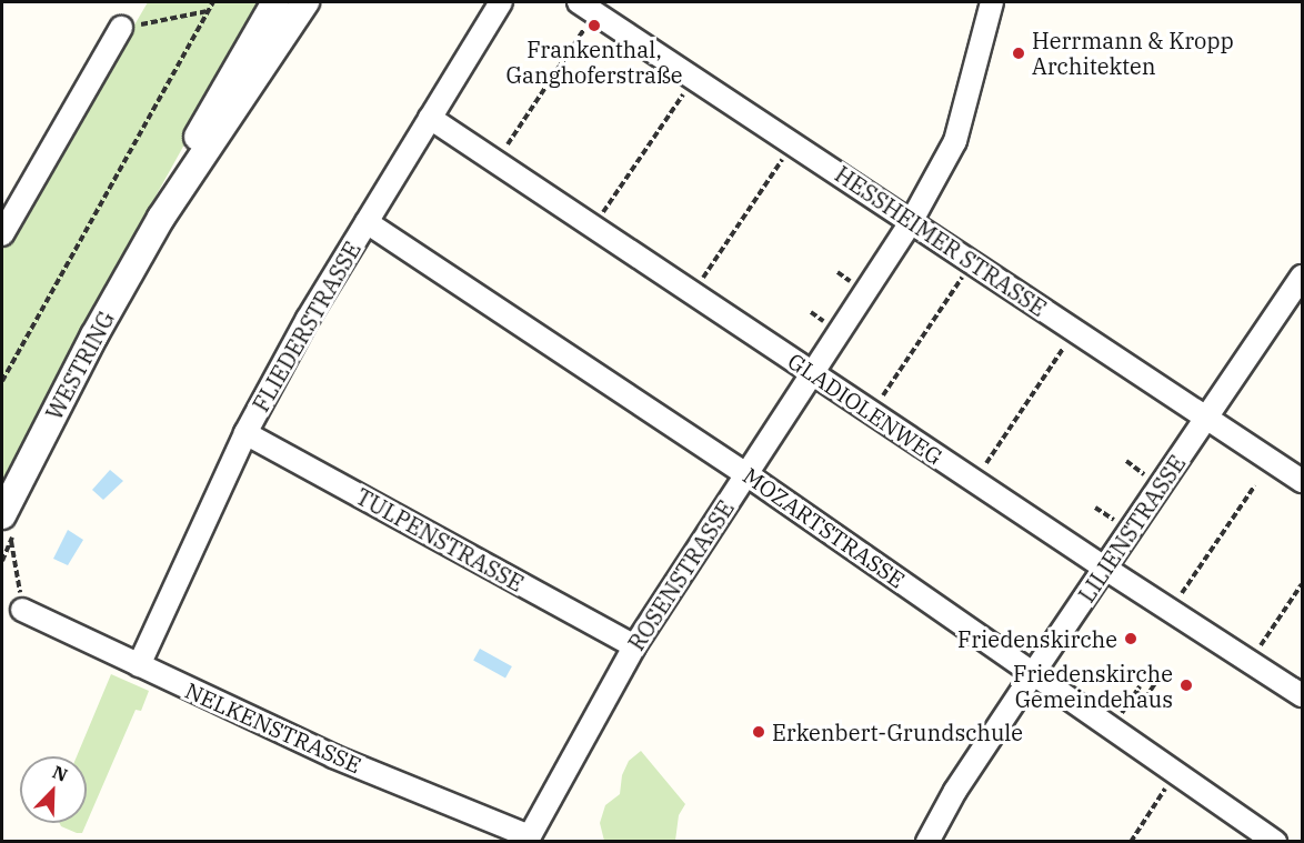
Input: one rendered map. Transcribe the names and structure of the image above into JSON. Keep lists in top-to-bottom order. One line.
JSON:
{"streets":{"street":["HESSHEIMER STRASSE","FLIEDERSTRASSE","WESTRING","GLADIOLENWEG","MOZARTSTRASSE","LILIENSTRASSE","TULPENSTRASSE","ROSENSTRASSE","NELKENSTRASSE"]},"crossings":[["HESSHEIMER STRASSE","LILIENSTRASSE"],["HESSHEIMER STRASSE","ROSENSTRASSE"],["FLIEDERSTRASSE","GLADIOLENWEG"],["FLIEDERSTRASSE","MOZARTSTRASSE"],["FLIEDERSTRASSE","TULPENSTRASSE"],["FLIEDERSTRASSE","NELKENSTRASSE"],["GLADIOLENWEG","LILIENSTRASSE"],["GLADIOLENWEG","ROSENSTRASSE"],["MOZARTSTRASSE","LILIENSTRASSE"],["MOZARTSTRASSE","ROSENSTRASSE"],["TULPENSTRASSE","ROSENSTRASSE"],["ROSENSTRASSE","NELKENSTRASSE"]],"places":["Frankenthal, Ganghoferstraße","Herrmann & Kropp Architekten","Friedenskirche","Friedenskirche Gemeindehaus","Erkenbert-Grundschule"],"north":"top right"}
